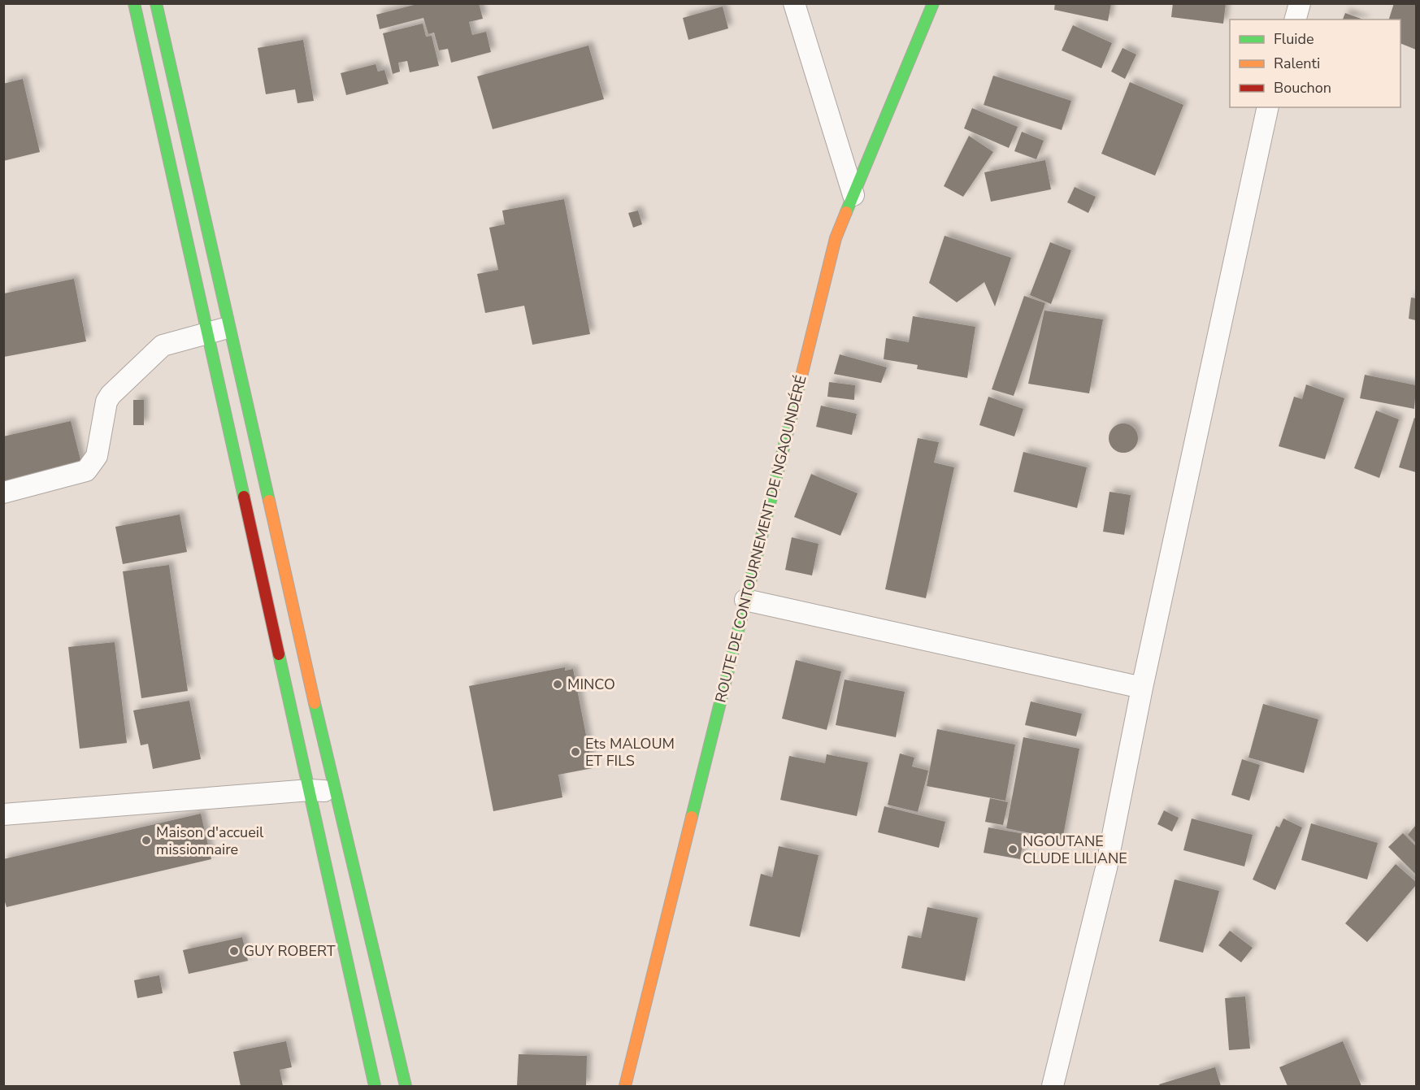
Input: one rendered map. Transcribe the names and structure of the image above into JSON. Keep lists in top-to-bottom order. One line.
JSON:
{"streets":{"main road":["ROUTE DE CONTOURNEMENT DE NGAOUNDÉRÉ"]},"places":["MINCO","Ets MALOUM ET FILS","Maison d'accueil missionnaire","NGOUTANE CLUDE LILIANE","GUY ROBERT"],"legend":["Fluide","Ralenti","Bouchon"]}
